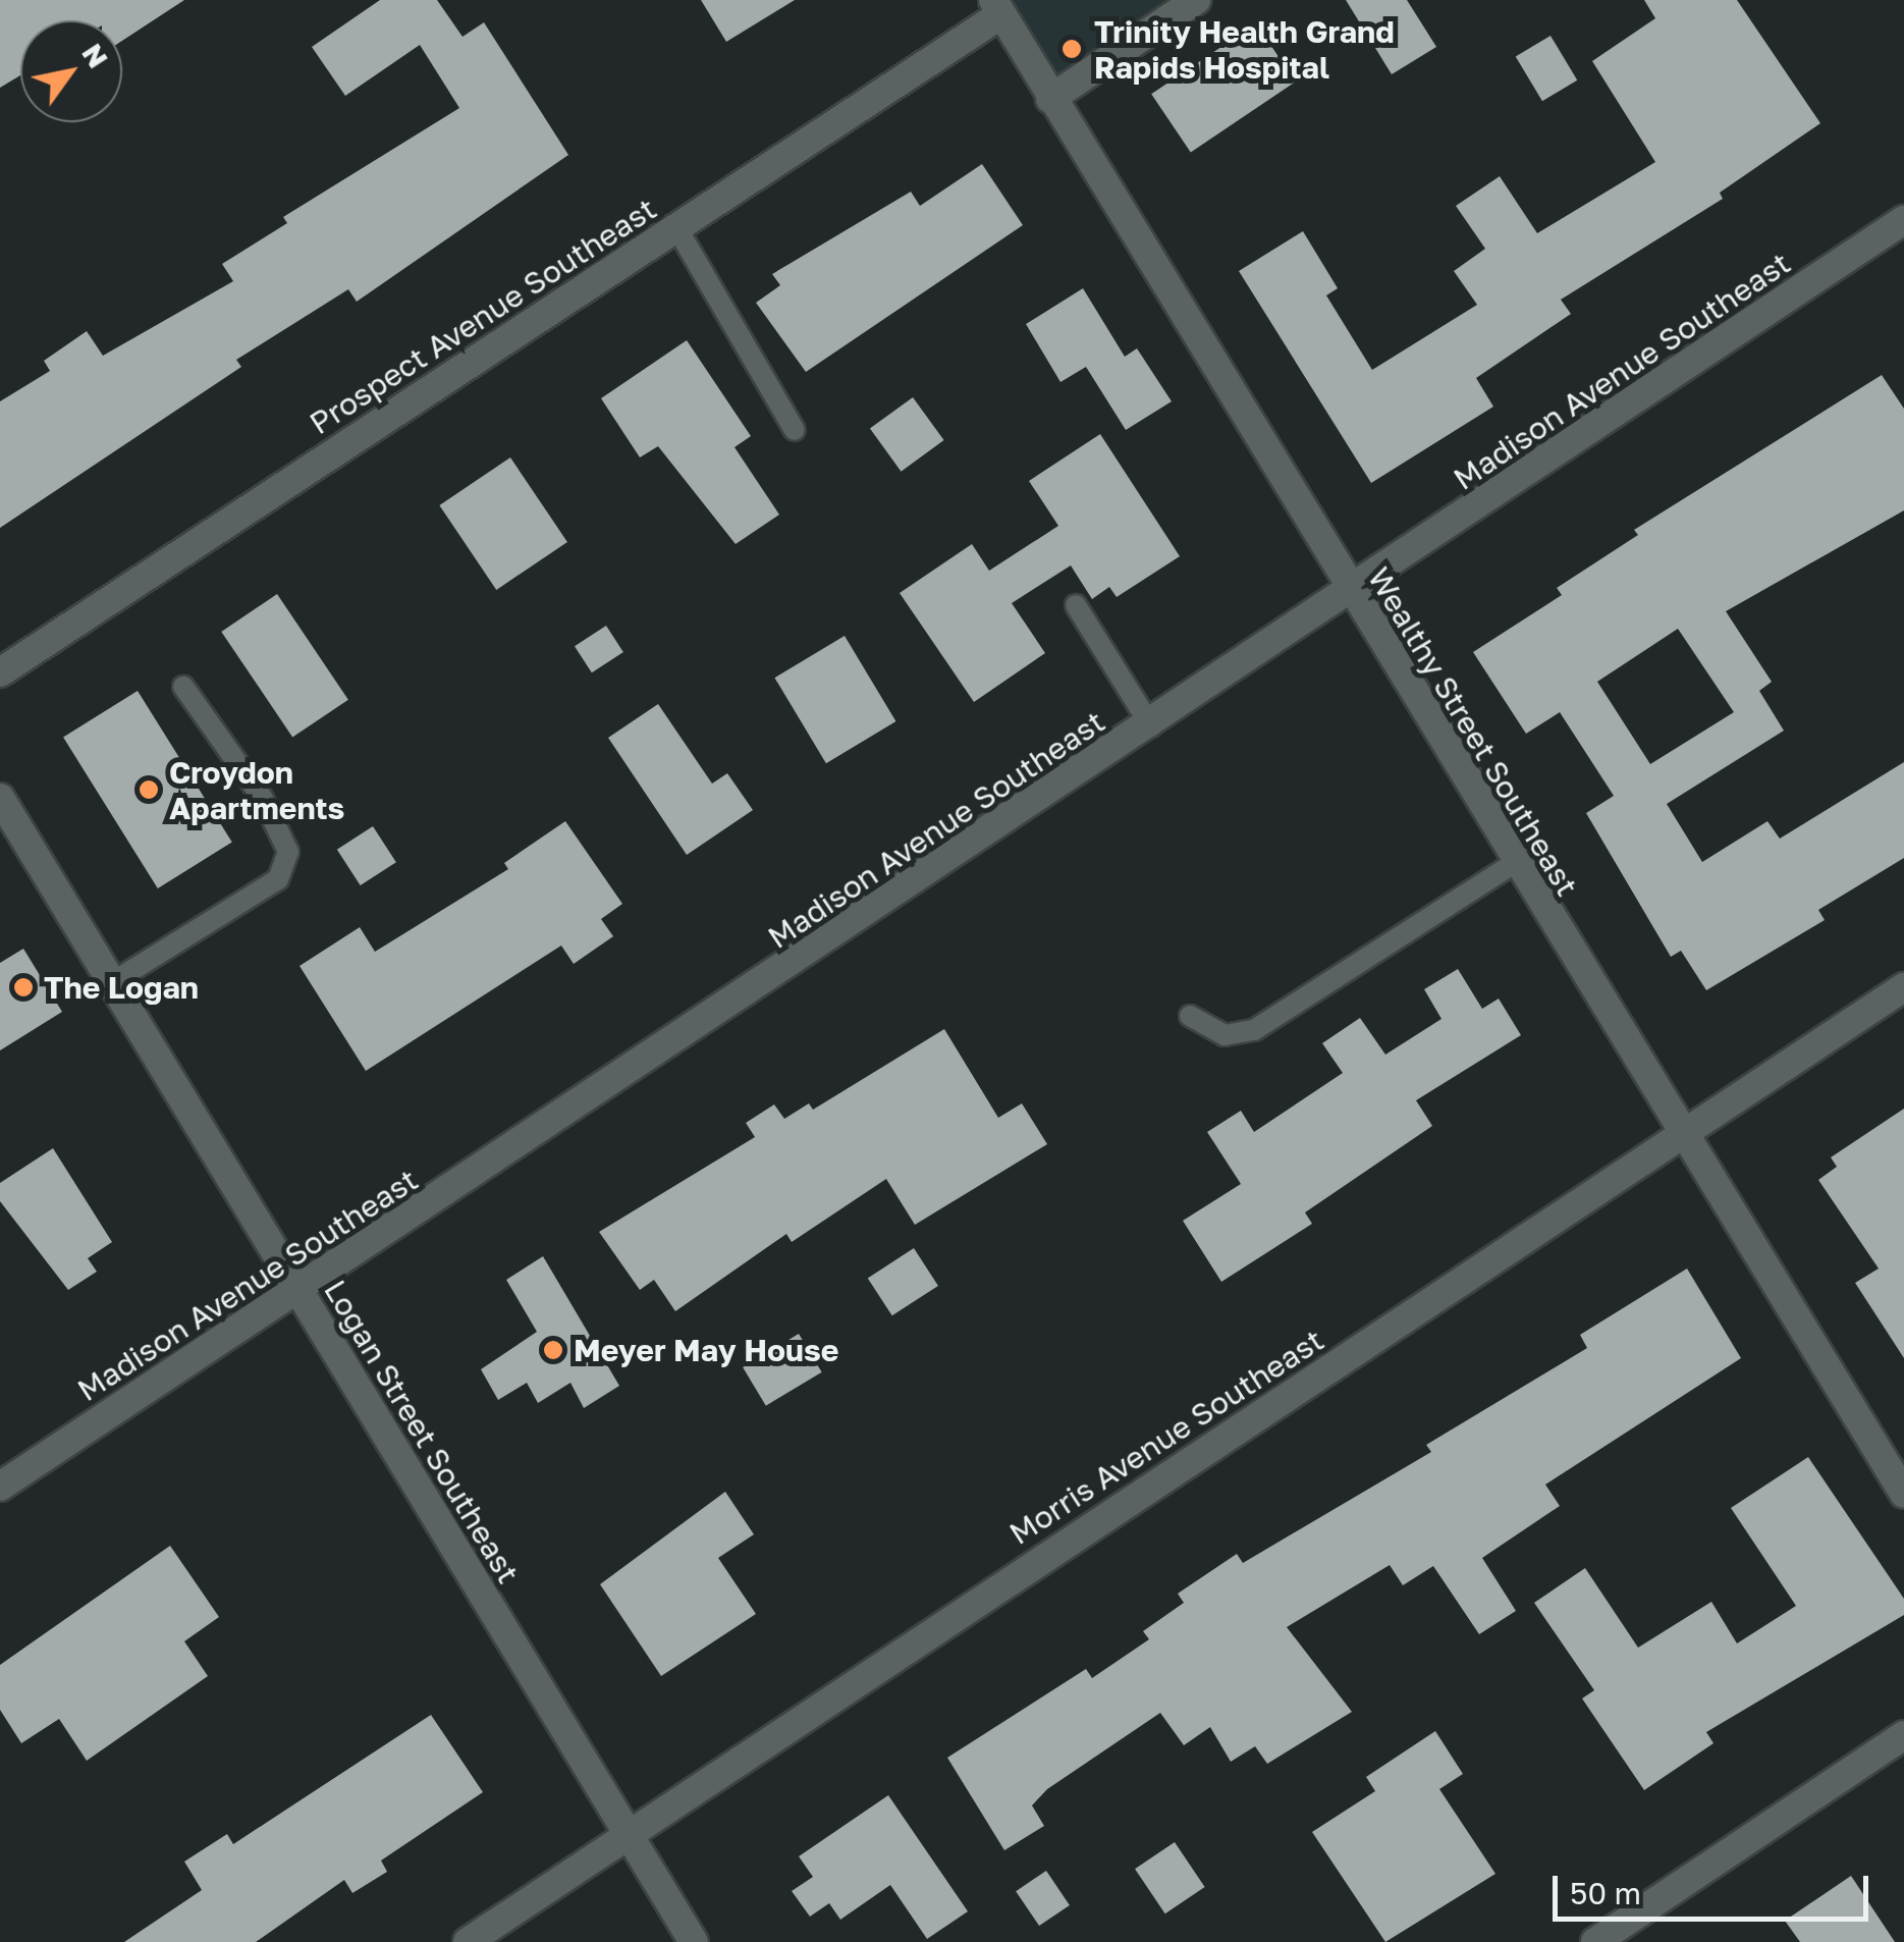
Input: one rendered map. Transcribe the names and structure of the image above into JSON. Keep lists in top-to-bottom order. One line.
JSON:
{"streets":{"street":["Prospect Avenue Southeast","Madison Avenue Southeast","Wealthy Street Southeast","Logan Street Southeast","Morris Avenue Southeast"]},"crossings":[["Prospect Avenue Southeast","Wealthy Street Southeast"],["Madison Avenue Southeast","Wealthy Street Southeast"],["Madison Avenue Southeast","Logan Street Southeast"],["Wealthy Street Southeast","Morris Avenue Southeast"],["Logan Street Southeast","Morris Avenue Southeast"]],"places":["Trinity Health Grand Rapids Hospital","Croydon Apartments","The Logan","Meyer May House"],"scale_bar":"50 m","north":"top right"}
